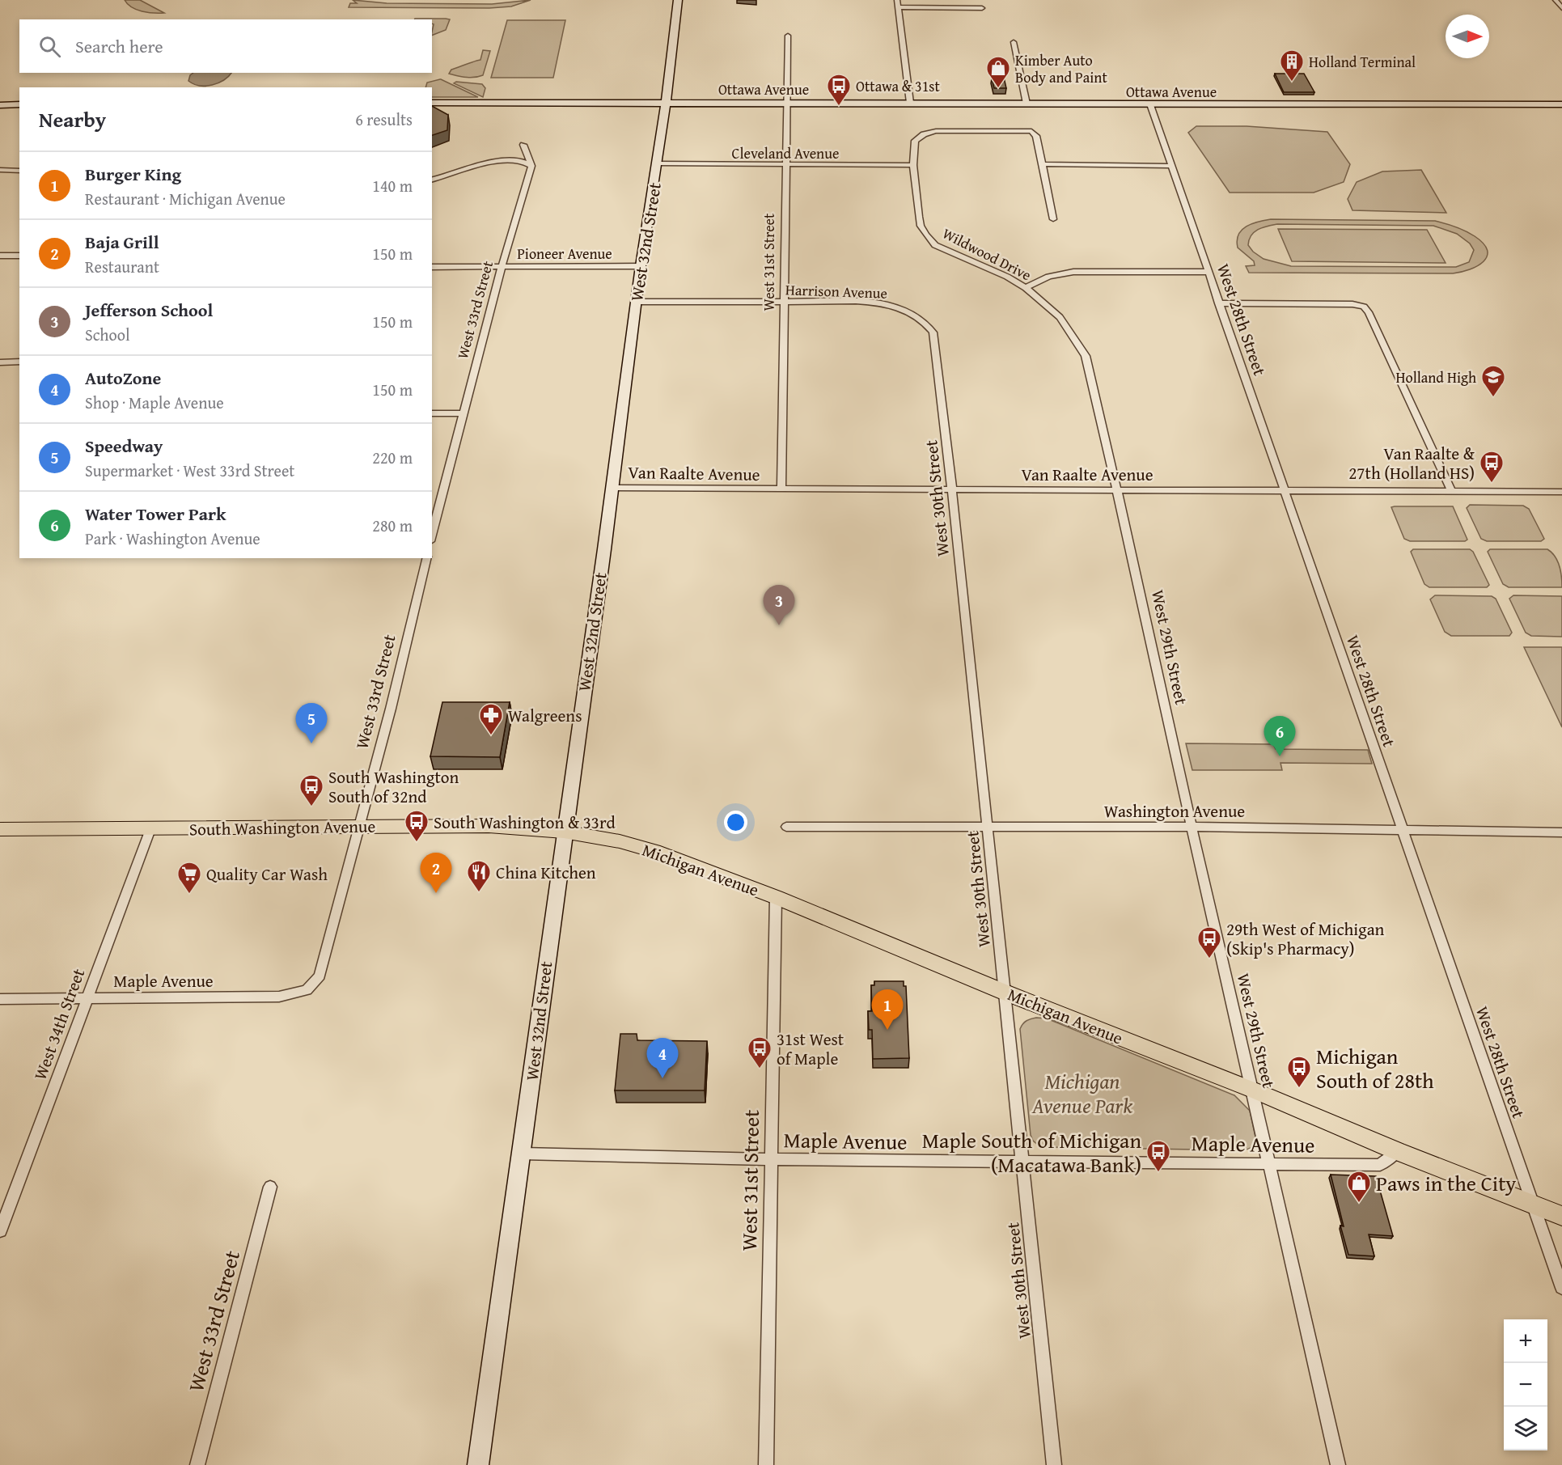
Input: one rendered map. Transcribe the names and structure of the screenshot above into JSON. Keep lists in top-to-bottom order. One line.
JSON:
{"streets":{"main road":["South Washington Avenue","Michigan Avenue"],"street":["Ottawa Avenue","Cleveland Avenue","West 32nd Street","Pioneer Avenue","Wildwood Drive","West 31st Street","Harrison Avenue","West 33rd Street","West 28th Street","Van Raalte Avenue","West 30th Street","West 29th Street","Washington Avenue","Maple Avenue","West 34th Street"]},"crossings":[["Ottawa Avenue","West 32nd Street"],["Ottawa Avenue","West 31st Street"],["Ottawa Avenue","West 28th Street"],["Cleveland Avenue","West 32nd Street"],["Cleveland Avenue","Wildwood Drive"],["Cleveland Avenue","West 31st Street"],["West 32nd Street","Pioneer Avenue"],["West 32nd Street","Harrison Avenue"],["West 32nd Street","Van Raalte Avenue"],["West 32nd Street","South Washington Avenue"],["West 32nd Street","Michigan Avenue"],["West 32nd Street","Maple Avenue"],["Pioneer Avenue","West 33rd Street"],["Wildwood Drive","Van Raalte Avenue"],["Wildwood Drive","West 29th Street"],["West 31st Street","Harrison Avenue"],["West 31st Street","Van Raalte Avenue"],["West 31st Street","Michigan Avenue"],["West 31st Street","Maple Avenue"],["Harrison Avenue","West 30th Street"],["West 33rd Street","South Washington Avenue"],["West 33rd Street","Maple Avenue"],["West 28th Street","Van Raalte Avenue"],["West 28th Street","Washington Avenue"],["West 28th Street","Michigan Avenue"],["Van Raalte Avenue","West 30th Street"],["Van Raalte Avenue","West 29th Street"],["West 30th Street","Washington Avenue"],["West 30th Street","Michigan Avenue"],["West 30th Street","Maple Avenue"],["West 29th Street","Washington Avenue"],["West 29th Street","Michigan Avenue"],["West 29th Street","Maple Avenue"],["South Washington Avenue","Michigan Avenue"],["South Washington Avenue","West 34th Street"],["Michigan Avenue","Maple Avenue"],["Maple Avenue","West 34th Street"]],"parks":["Michigan Avenue Park"],"places":{"building":["Holland Terminal"],"shop":["Kimber Auto Body and Paint","Paws in the City"],"bus stop":["Ottawa & 31st","Van Raalte & 27th (Holland HS)","South Washington South of 32nd","South Washington & 33rd","29th West of Michigan (Skip's Pharmacy)","31st West of Maple","Michigan South of 28th","Maple South of Michigan (Macatawa Bank)"],"school or university":["Holland High"],"pharmacy":["Walgreens"],"restaurant":["China Kitchen"],"supermarket":["Quality Car Wash"]},"north":"right","page":{"search":"Search here","heading":["Nearby","6 results"],"list":[{"mark":"1","name":"Burger King","note":"Restaurant · Michigan Avenue","value":"140 m"},{"mark":"2","name":"Baja Grill","note":"Restaurant","value":"150 m"},{"mark":"3","name":"Jefferson School","note":"School","value":"150 m"},{"mark":"4","name":"AutoZone","note":"Shop · Maple Avenue","value":"150 m"},{"mark":"5","name":"Speedway","note":"Supermarket · West 33rd Street","value":"220 m"},{"mark":"6","name":"Water Tower Park","note":"Park · Washington Avenue","value":"280 m"}],"pins":["3","5","6","2","1","4"],"map_buttons":["+","−"]}}
